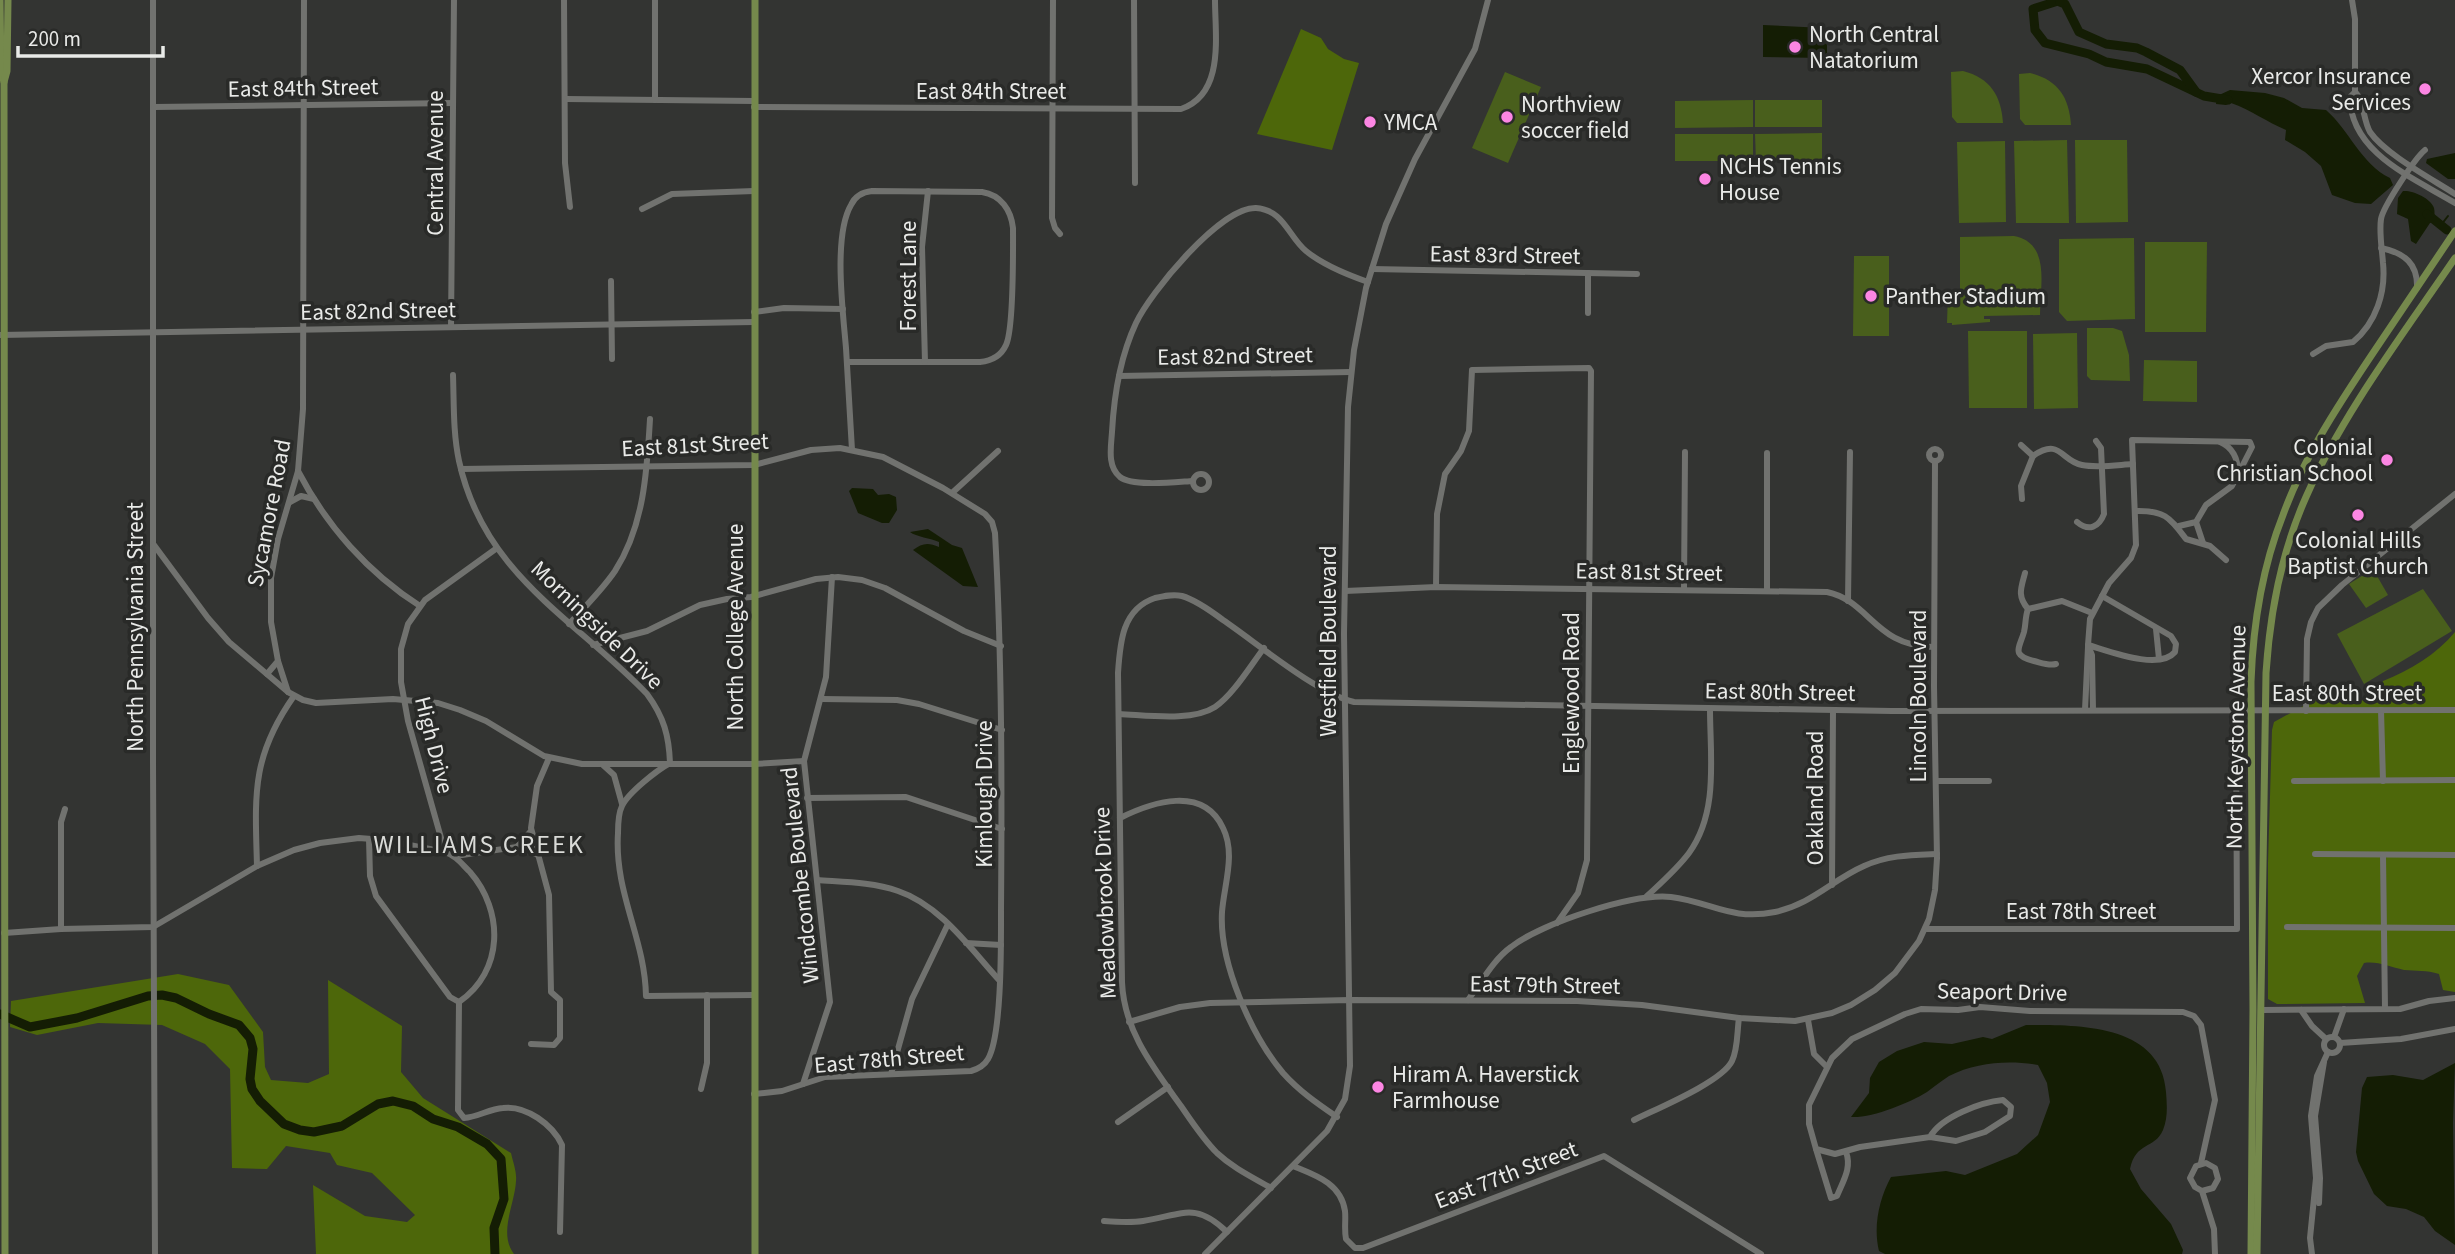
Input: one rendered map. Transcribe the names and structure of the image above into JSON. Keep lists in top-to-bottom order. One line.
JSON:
{"streets":{"main road":["North College Avenue","North Keystone Avenue"],"street":["East 84th Street","Central Avenue","East 83rd Street","Forest Lane","East 82nd Street","East 81st Street","Sycamore Road","Morningside Drive","North Pennsylvania Street","Westfield Boulevard","East 80th Street","Englewood Road","Lincoln Boulevard","High Drive","Kimlough Drive","Oakland Road","Windcombe Boulevard","Meadowbrook Drive","East 78th Street","East 79th Street","Seaport Drive","East 77th Street"]},"crossings":[["East 84th Street","Central Avenue"],["East 84th Street","Sycamore Road"],["East 84th Street","North Pennsylvania Street"],["East 84th Street","North College Avenue"],["Central Avenue","East 82nd Street"],["East 83rd Street","Westfield Boulevard"],["East 82nd Street","Sycamore Road"],["East 82nd Street","North Pennsylvania Street"],["East 82nd Street","North College Avenue"],["East 82nd Street","Westfield Boulevard"],["East 81st Street","Morningside Drive"],["East 81st Street","North College Avenue"],["East 81st Street","Westfield Boulevard"],["East 81st Street","Englewood Road"],["East 81st Street","Lincoln Boulevard"],["East 81st Street","Kimlough Drive"],["Morningside Drive","High Drive"],["North College Avenue","East 78th Street"],["Westfield Boulevard","East 80th Street"],["Westfield Boulevard","Meadowbrook Drive"],["Westfield Boulevard","East 79th Street"],["Westfield Boulevard","East 77th Street"],["East 80th Street","Englewood Road"],["East 80th Street","Lincoln Boulevard"],["East 80th Street","North Keystone Avenue"],["East 80th Street","Oakland Road"],["East 80th Street","Meadowbrook Drive"],["Lincoln Boulevard","East 78th Street"],["Lincoln Boulevard","East 79th Street"],["North Keystone Avenue","East 78th Street"],["Kimlough Drive","East 78th Street"],["Windcombe Boulevard","East 78th Street"],["Meadowbrook Drive","East 79th Street"],["East 78th Street","East 79th Street"]],"districts":["WILLIAMS CREEK"],"places":["North Central Natatorium","Xercor Insurance Services","Northview soccer field","YMCA","NCHS Tennis House","Panther Stadium","Colonial Christian School","Colonial Hills Baptist Church","Hiram A. Haverstick Farmhouse"],"scale_bar":"200 m"}
